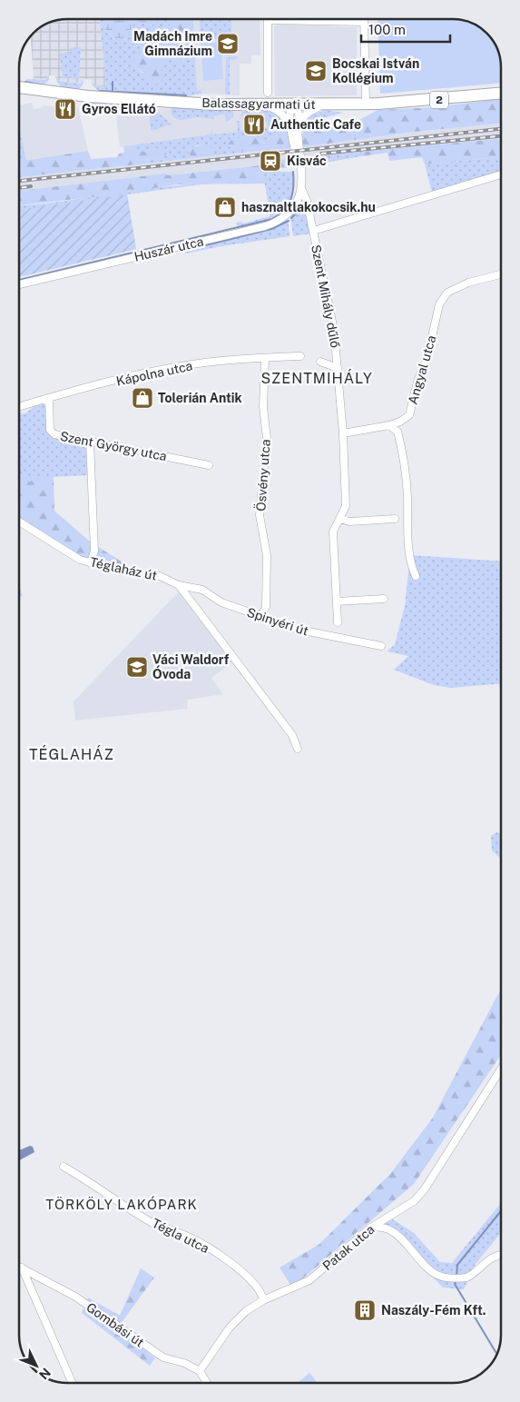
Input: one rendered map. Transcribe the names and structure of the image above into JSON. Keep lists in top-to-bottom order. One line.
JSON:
{"streets":{"main road":["2","Balassagyarmati út"],"street":["Huszár utca","Szent Mihály dűlő","Angyal utca","Kápolna utca","Szent György utca","Ösvény utca","Téglaház út","Spinyéri út","Tégla utca","Patak utca","Gombási út"]},"crossings":[["Balassagyarmati út","Huszár utca"],["Huszár utca","Szent Mihály dűlő"],["Kápolna utca","Szent György utca"],["Kápolna utca","Ösvény utca"],["Ösvény utca","Spinyéri út"],["Téglaház út","Spinyéri út"],["Tégla utca","Patak utca"],["Patak utca","Gombási út"]],"districts":["SZENTMIHÁLY","TÉGLAHÁZ","TÖRKÖLY LAKÓPARK"],"places":{"school or university":["Madách Imre Gimnázium","Bocskai István Kollégium","Váci Waldorf Óvoda"],"restaurant":["Gyros Ellátó","Authentic Cafe"],"station":["Kisvác"],"shop":["hasznaltlakokocsik.hu","Tolerián Antik"],"building":["Naszály-Fém Kft."]},"scale_bar":"100 m","north":"bottom right"}
